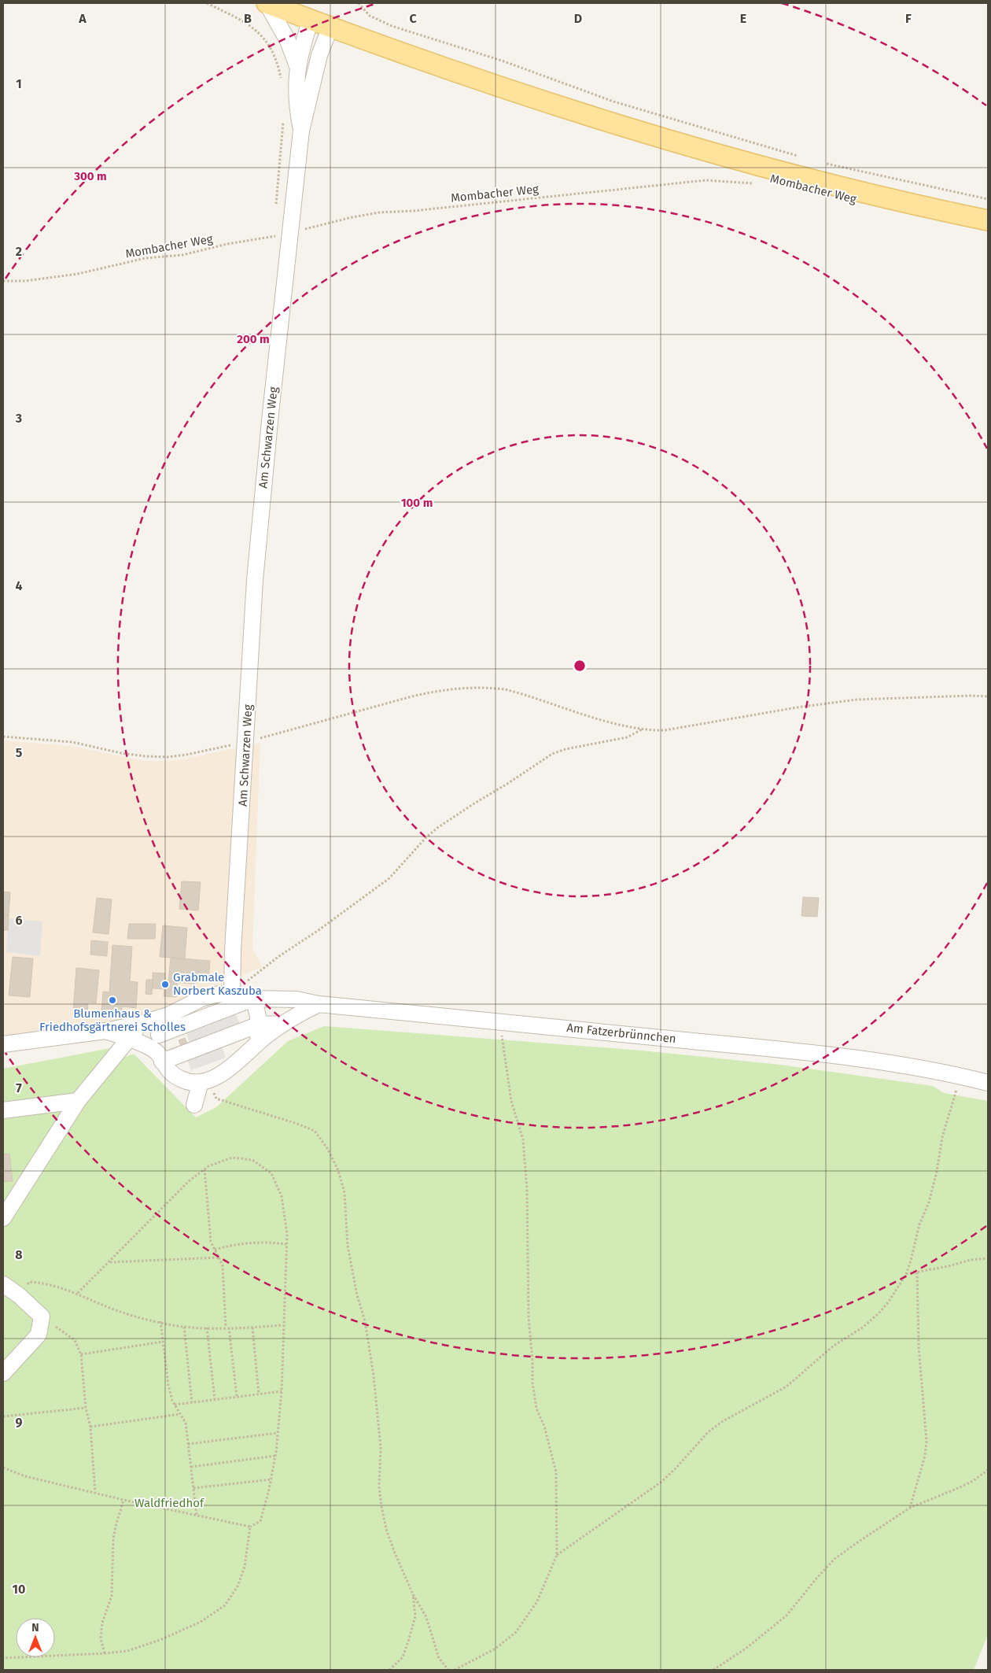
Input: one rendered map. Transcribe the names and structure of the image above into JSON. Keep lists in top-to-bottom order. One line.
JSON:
{"streets":{"street":["Am Schwarzen Weg","Am Fatzerbrünnchen"],"path":["Mombacher Weg"]},"crossings":[["Mombacher Weg","Am Schwarzen Weg"]],"parks":["Waldfriedhof"],"places":["Grabmale Norbert Kaszuba","Blumenhaus & Friedhofsgärtnerei Scholles"],"north":"top","grid":{"columns":["A","B","C","D","E","F"],"rows":["1","2","3","4","5","6","7","8","9","10"]},"rings":["300 m","200 m","100 m"]}
